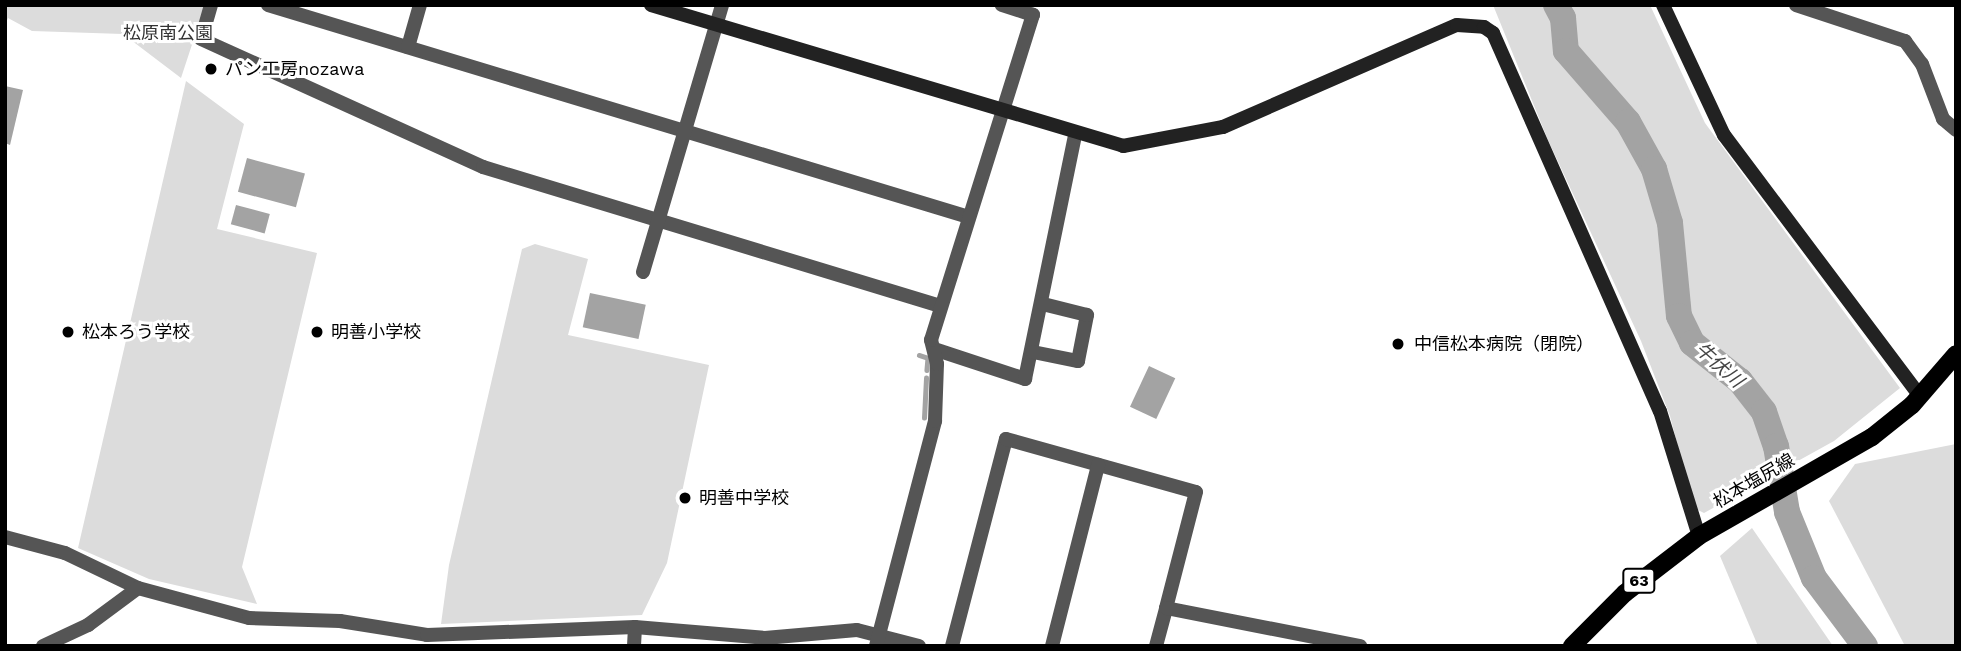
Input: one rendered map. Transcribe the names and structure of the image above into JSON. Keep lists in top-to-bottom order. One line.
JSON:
{"streets":{"main road":["松本塩尻線","63"]},"water":["牛伏川"],"parks":["松原南公園"],"places":["パン工房nozawa","松本ろう学校","明善小学校","中信松本病院（閉院）","明善中学校"]}
